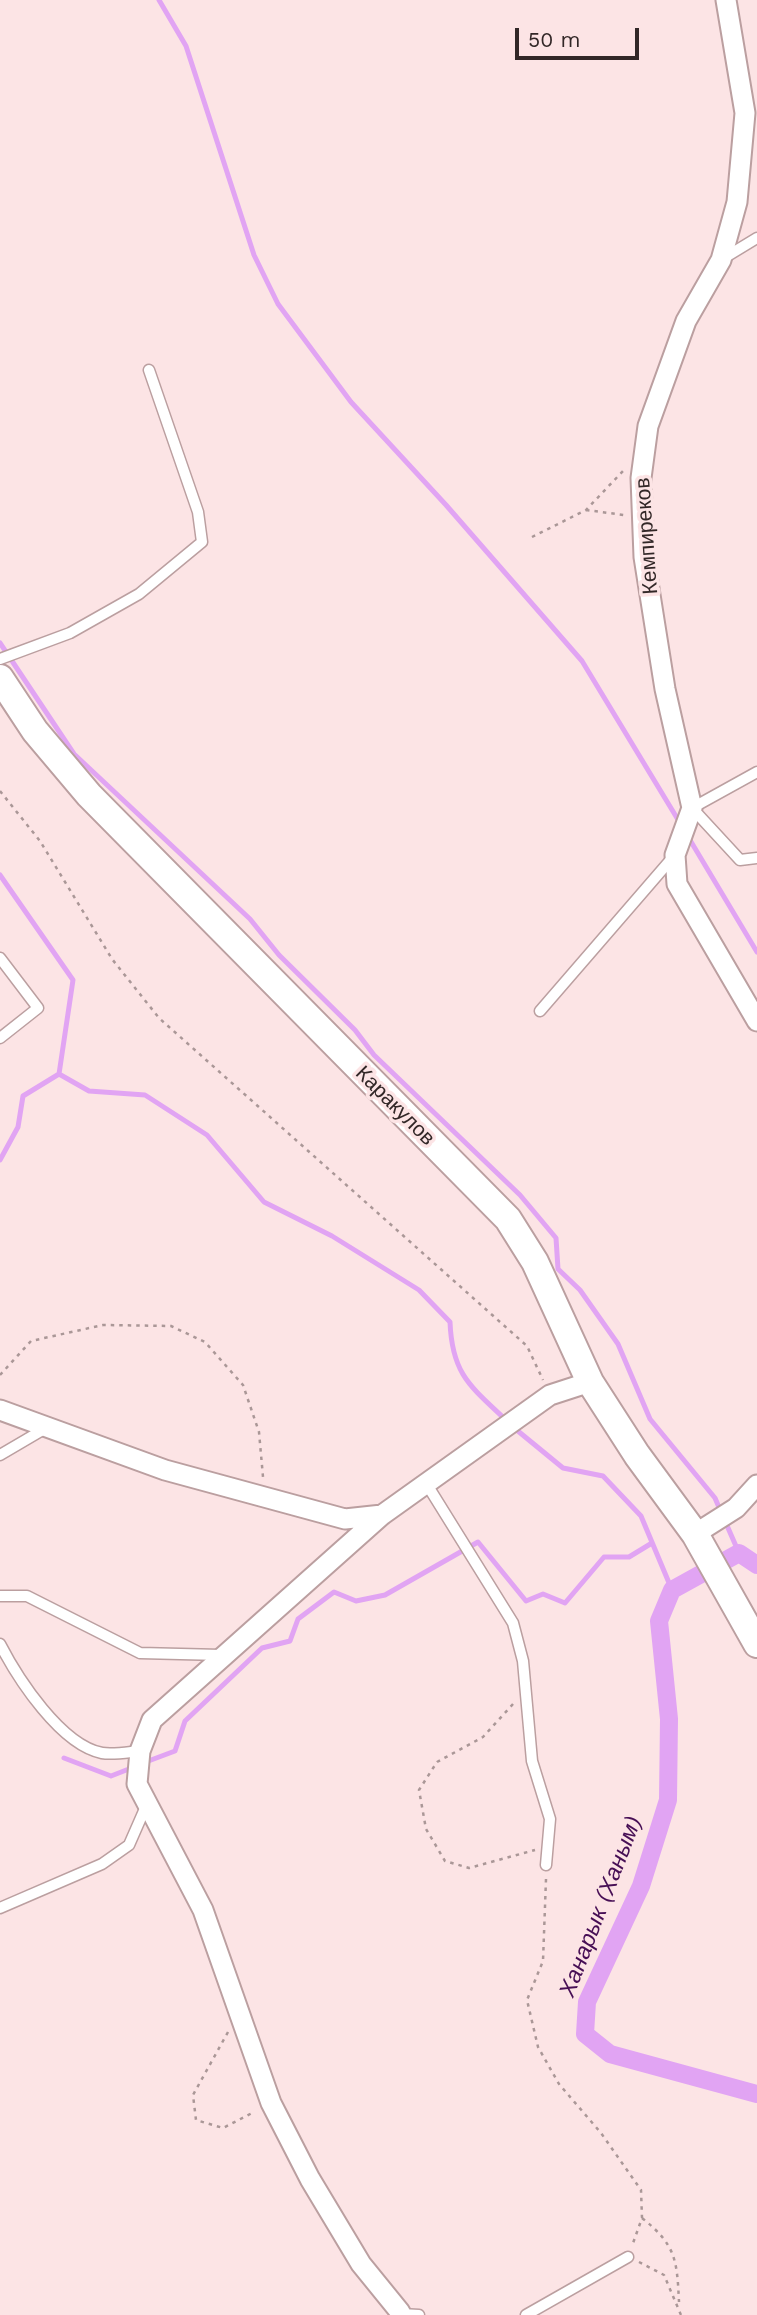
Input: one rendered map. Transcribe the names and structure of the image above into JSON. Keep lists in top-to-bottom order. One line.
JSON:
{"streets":{"main road":["Каракулов"],"street":["Кемпиреков"]},"water":["Ханарык (Ханым)"],"scale_bar":"50 m"}
